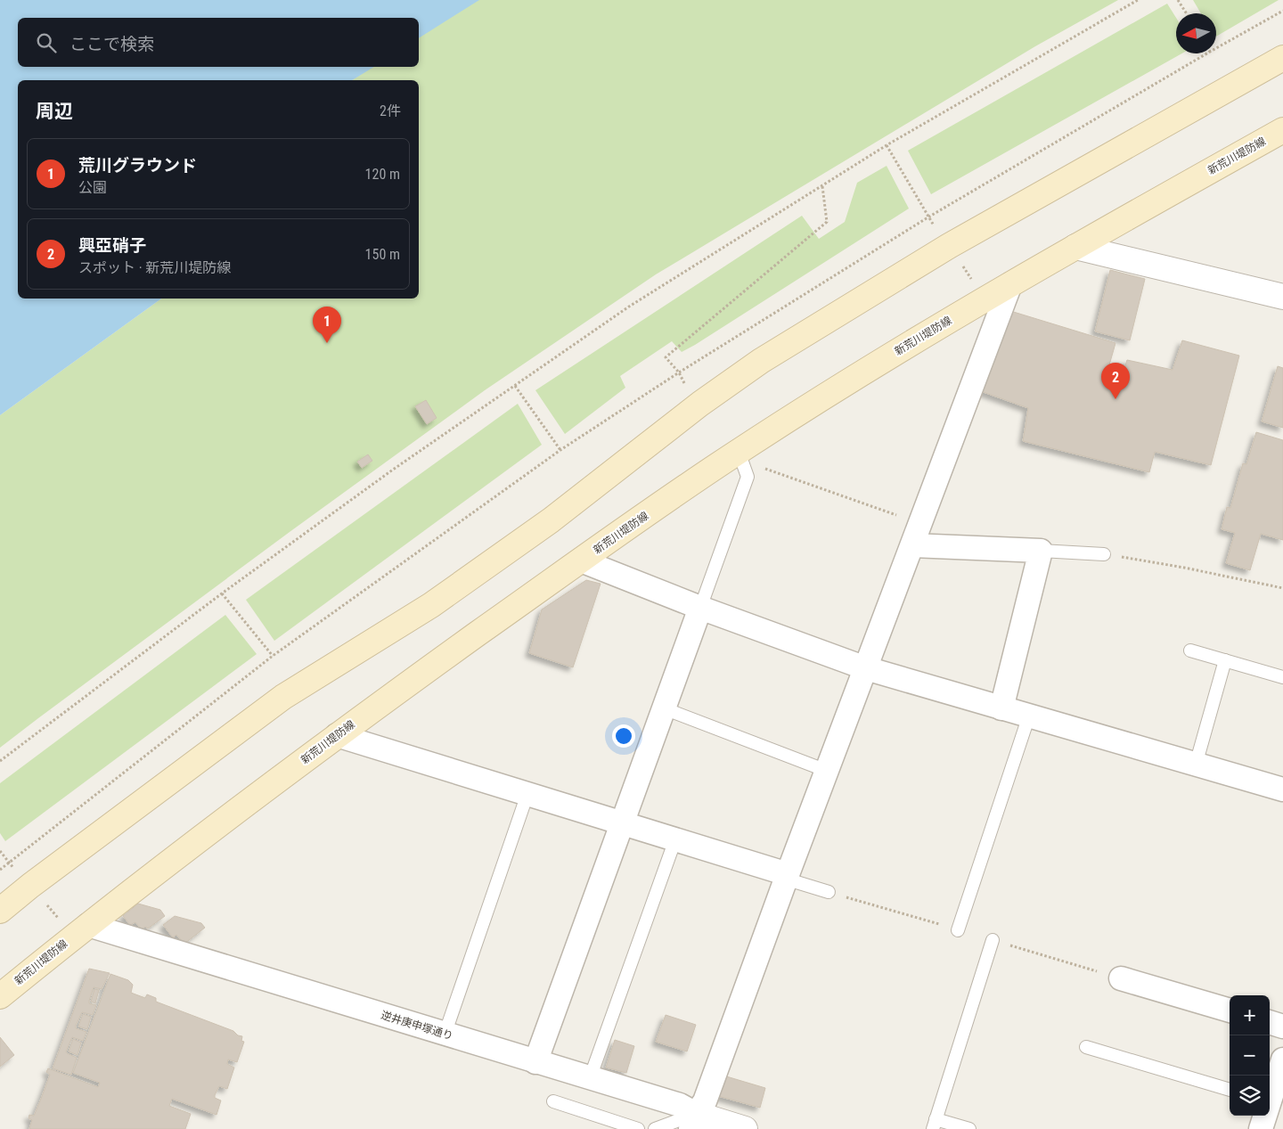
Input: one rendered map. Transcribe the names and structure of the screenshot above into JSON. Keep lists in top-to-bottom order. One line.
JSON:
{"streets":{"main road":["新荒川堤防線"],"street":["逆井庚申塚通り"]},"crossings":[["新荒川堤防線","逆井庚申塚通り"]],"north":"left","page":{"search":"ここで検索","heading":["周辺","2件"],"list":[{"mark":"1","name":"荒川グラウンド","note":"公園","value":"120 m"},{"mark":"2","name":"興亞硝子","note":"スポット · 新荒川堤防線","value":"150 m"}],"pins":["1","2"],"map_buttons":["+","−"]}}
